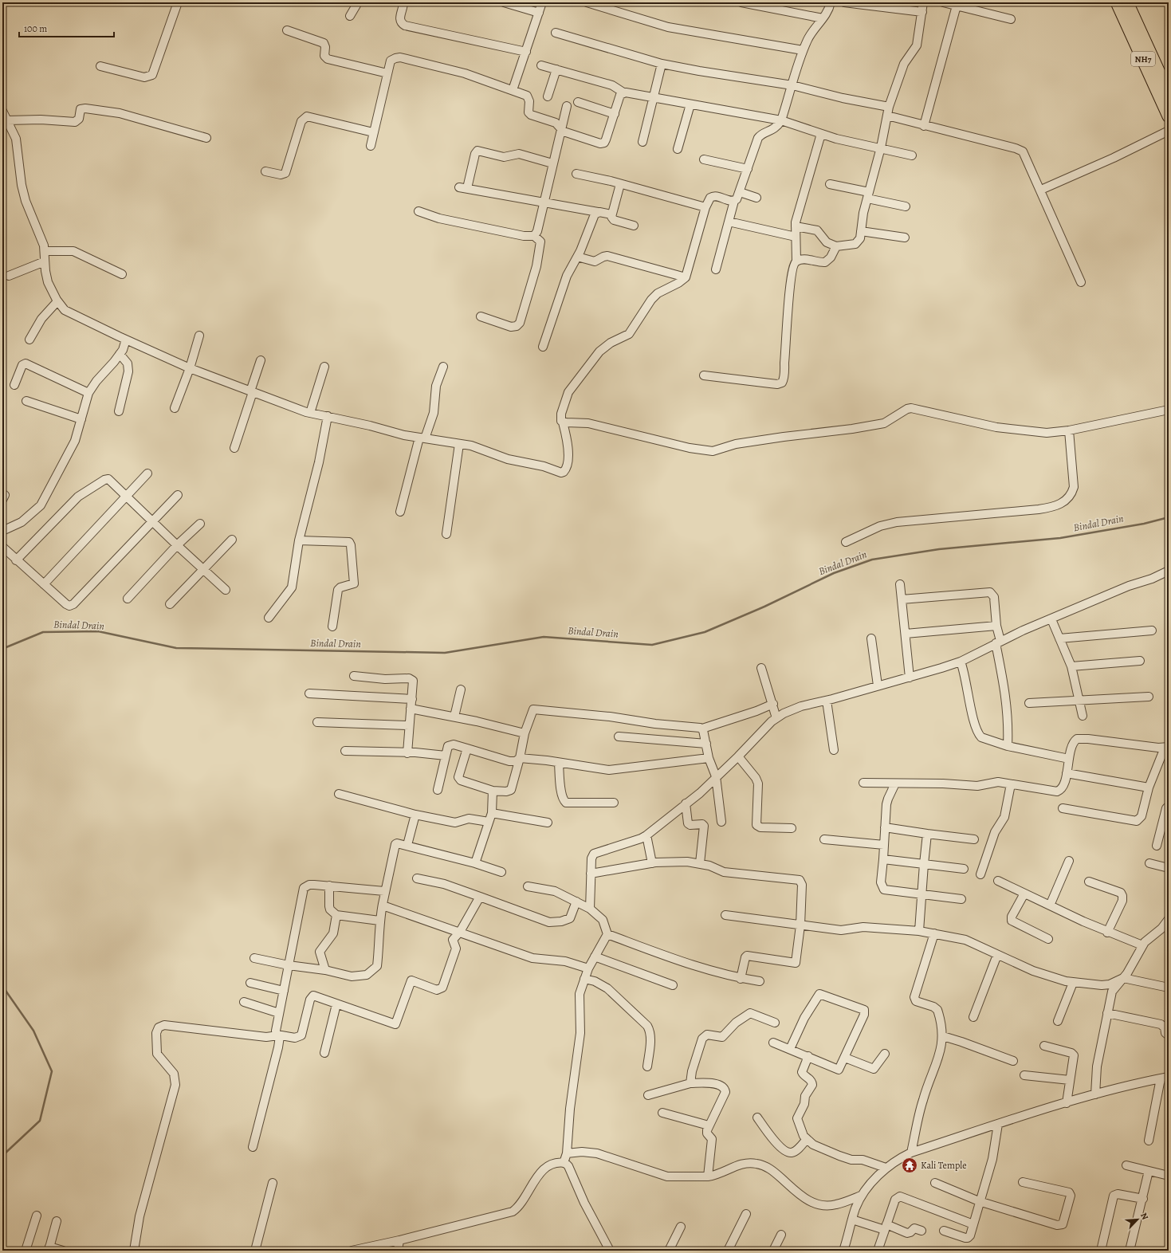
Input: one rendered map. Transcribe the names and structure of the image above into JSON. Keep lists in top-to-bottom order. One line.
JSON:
{"streets":{"highway":["NH7"]},"water":["Bindal Drain"],"places":{"temple":["Kali Temple"]},"scale_bar":"100 m","north":"top right"}
